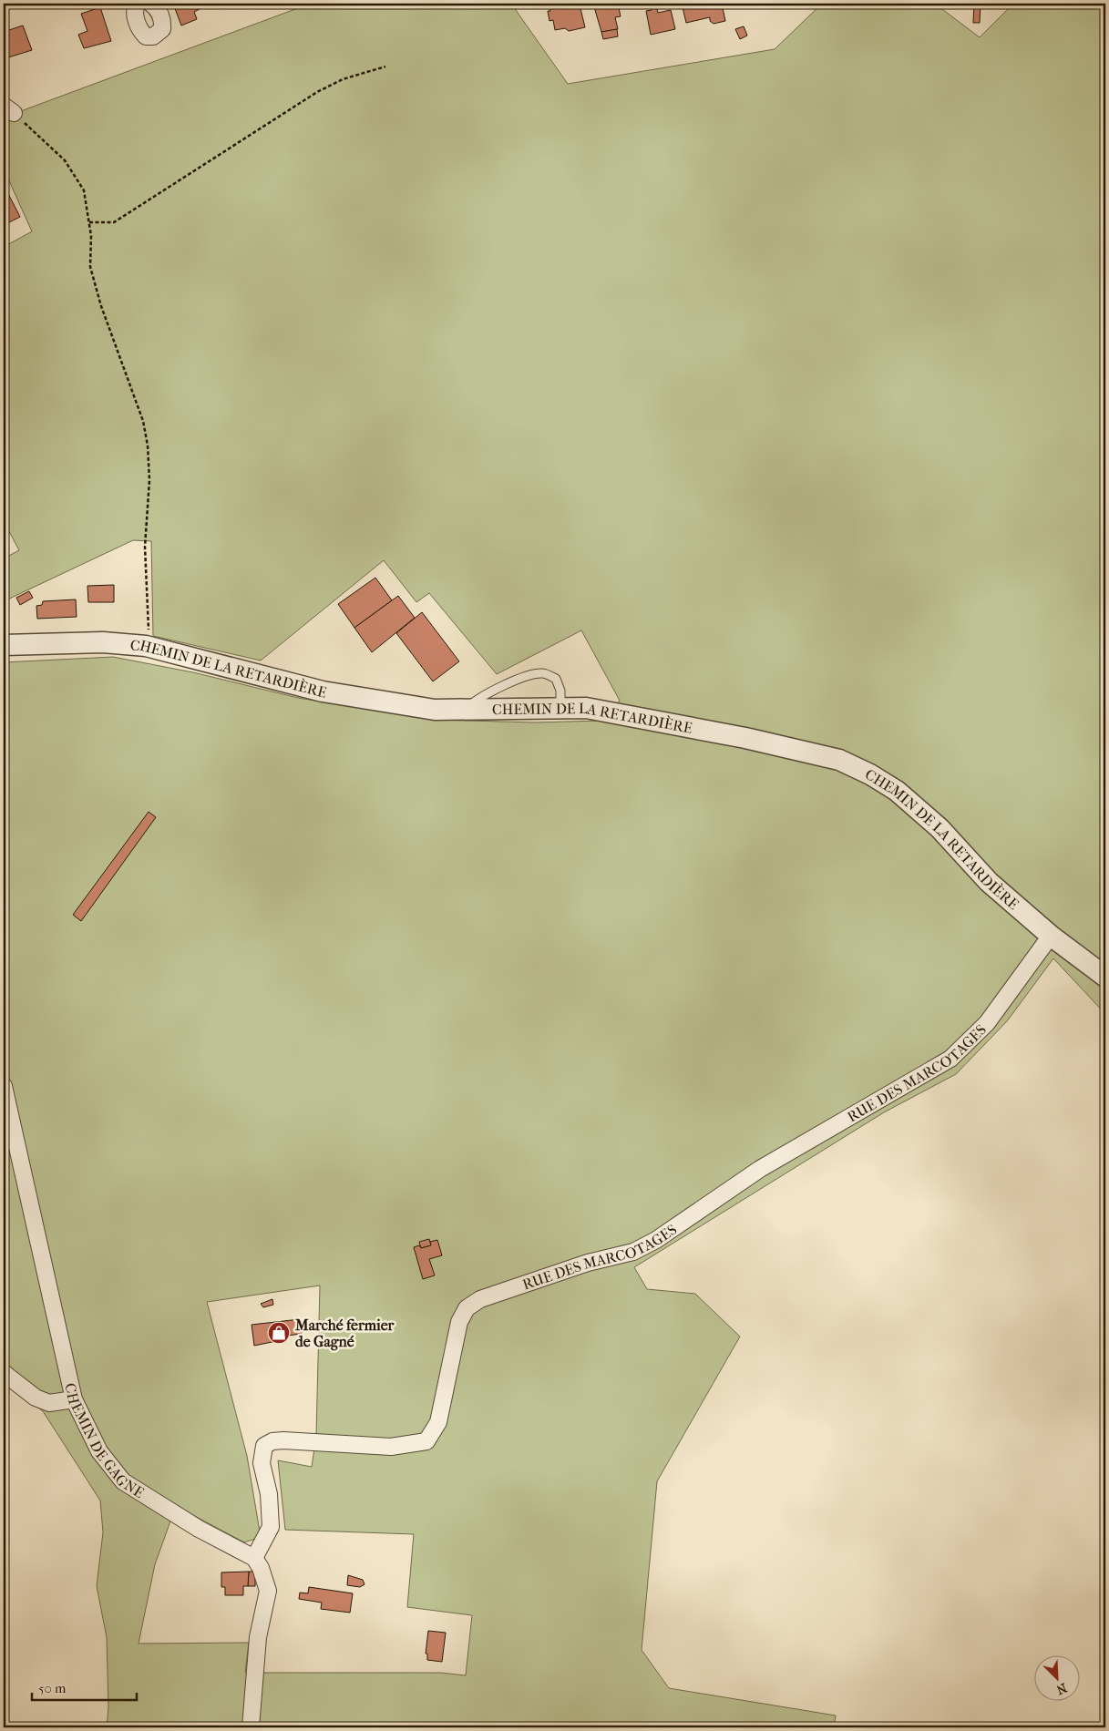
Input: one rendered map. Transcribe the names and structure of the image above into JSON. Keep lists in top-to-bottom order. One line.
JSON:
{"streets":{"street":["CHEMIN DE LA RETARDIÈRE","RUE DES MARCOTAGES","CHEMIN DE GAGNE"]},"crossings":[["CHEMIN DE LA RETARDIÈRE","RUE DES MARCOTAGES"],["RUE DES MARCOTAGES","CHEMIN DE GAGNE"]],"places":{"shop":["Marché fermier de Gagné"]},"scale_bar":"50 m","north":"bottom right"}
